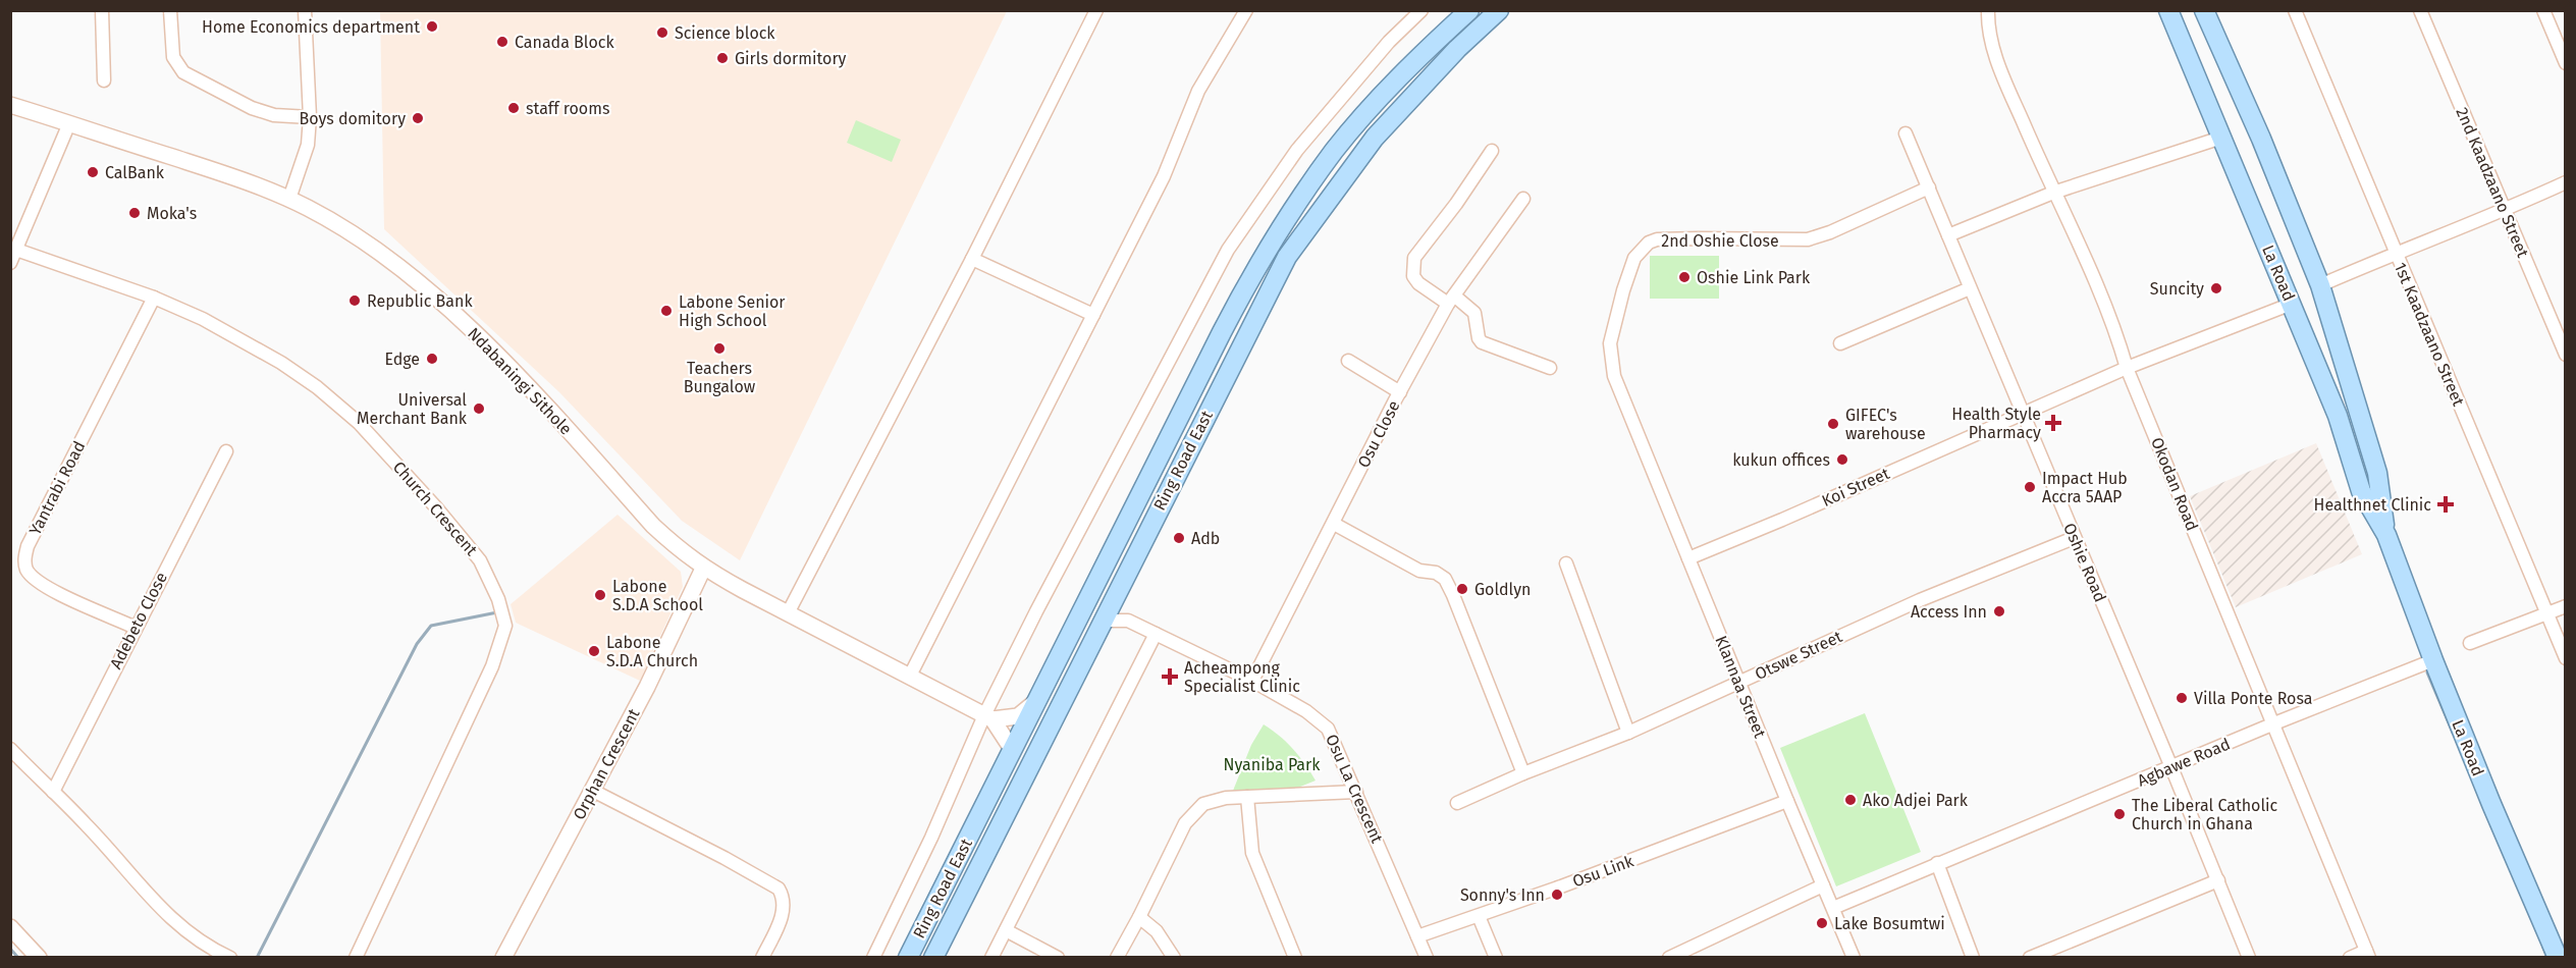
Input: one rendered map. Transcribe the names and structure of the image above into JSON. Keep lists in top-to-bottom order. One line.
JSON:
{"streets":{"main road":["La Road","Ring Road East"],"street":["2nd Kaadzaano Street","2nd Oshie Close","1st Kaadzaano Street","Ndabaningi Sithole","Osu Close","Okodan Road","Koi Street","Yantrabi Road","Church Crescent","Oshie Road","Adebeto Close","Otswe Street","Klannaa Street","Agbawe Road","Orphan Crescent","Osu La Crescent","Osu Link"]},"crossings":[["2nd Oshie Close","Oshie Road"],["2nd Oshie Close","Klannaa Street"],["La Road","Koi Street"],["La Road","Agbawe Road"],["Ndabaningi Sithole","Ring Road East"],["Ndabaningi Sithole","Orphan Crescent"],["Osu Close","Osu La Crescent"],["Ring Road East","Osu La Crescent"],["Okodan Road","Koi Street"],["Okodan Road","Agbawe Road"],["Koi Street","Oshie Road"],["Koi Street","Klannaa Street"],["Yantrabi Road","Church Crescent"],["Yantrabi Road","Adebeto Close"],["Oshie Road","Otswe Street"],["Oshie Road","Agbawe Road"],["Otswe Street","Klannaa Street"],["Klannaa Street","Agbawe Road"],["Klannaa Street","Osu Link"],["Osu La Crescent","Osu Link"]],"parks":["Nyaniba Park"],"places":{"other":["Home Economics department","Science block","Canada Block","Girls dormitory","staff rooms","Boys domitory","CalBank","Moka's","Oshie Link Park","Suncity","Republic Bank","Labone Senior High School","Teachers Bungalow","Edge","Universal Merchant Bank","GIFEC's warehouse","kukun offices","Impact Hub Accra 5AAP","Adb","Goldlyn","Labone S.D.A School","Access Inn","Labone S.D.A Church","Villa Ponte Rosa","Ako Adjei Park","The Liberal Catholic Church in Ghana","Sonny's Inn","Lake Bosumtwi"],"health":["Health Style Pharmacy","Healthnet Clinic","Acheampong Specialist Clinic"]}}
